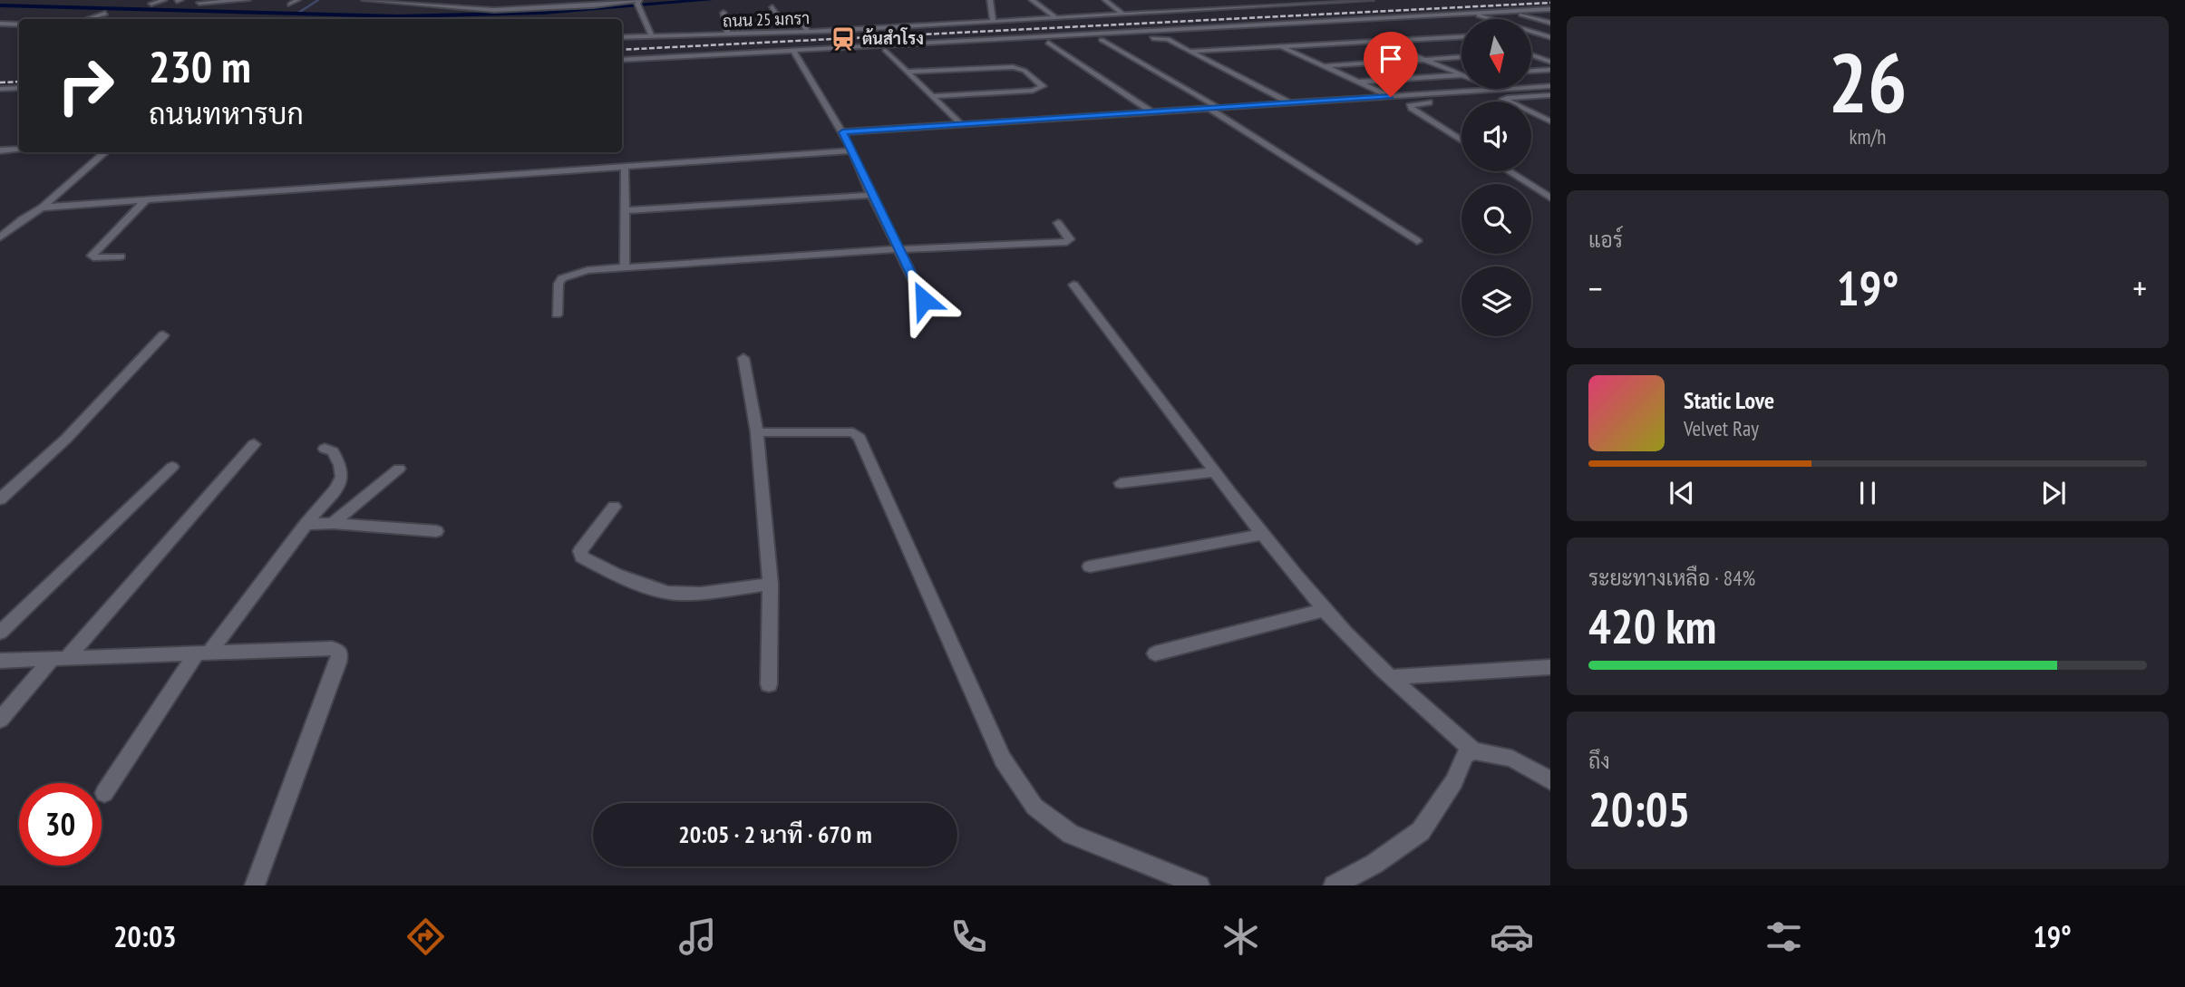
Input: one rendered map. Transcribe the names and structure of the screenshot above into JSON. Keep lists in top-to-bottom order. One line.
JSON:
{"streets":{"street":["ถนน 25 มกรา"]},"places":{"station":["ต้นสำโรง"]},"north":"bottom","page":{"tile":[["26","km/h"],"แอร์",["ระยะทางเหลือ · 84%","420 km"],["ถึง","20:05"]],"turn":["230 m","ถนนทหารบก"],"heat":["−","19°","+"],"song":["Static Love","Velvet Ray"],"limit":"30","trip":"20:05 · 2 นาที · 670 m","tabs":["20:03","19°"]}}
